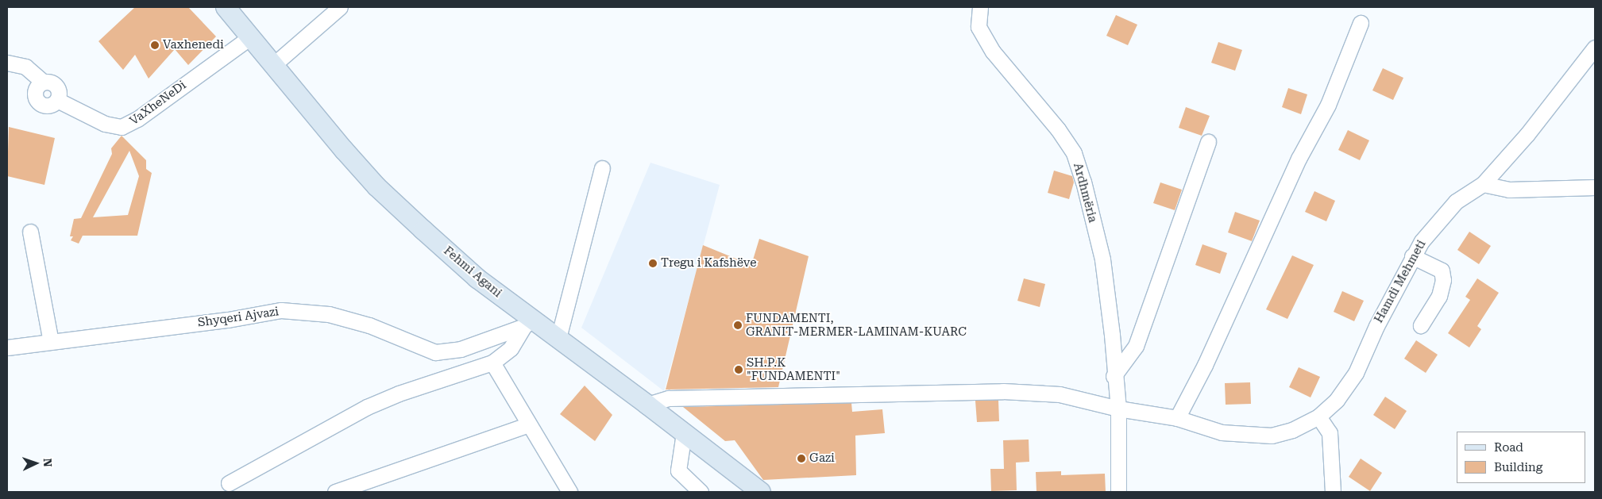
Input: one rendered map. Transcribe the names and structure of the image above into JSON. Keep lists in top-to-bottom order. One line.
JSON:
{"streets":{"main road":["Fehmi Agani"],"street":["VaXheNeDi","Ardhmëria","Hamdi Mehmeti","Shyqeri Ajvazi"]},"crossings":[["VaXheNeDi","Fehmi Agani"],["Ardhmëria","Hamdi Mehmeti"],["Fehmi Agani","Hamdi Mehmeti"],["Fehmi Agani","Shyqeri Ajvazi"]],"places":["Vaxhenedi","Tregu i Kafshëve","FUNDAMENTI, GRANIT-MERMER-LAMINAM-KUARC","SH.P.K \"FUNDAMENTI\"","Gazi"],"legend":["Road","Building"],"north":"right"}
